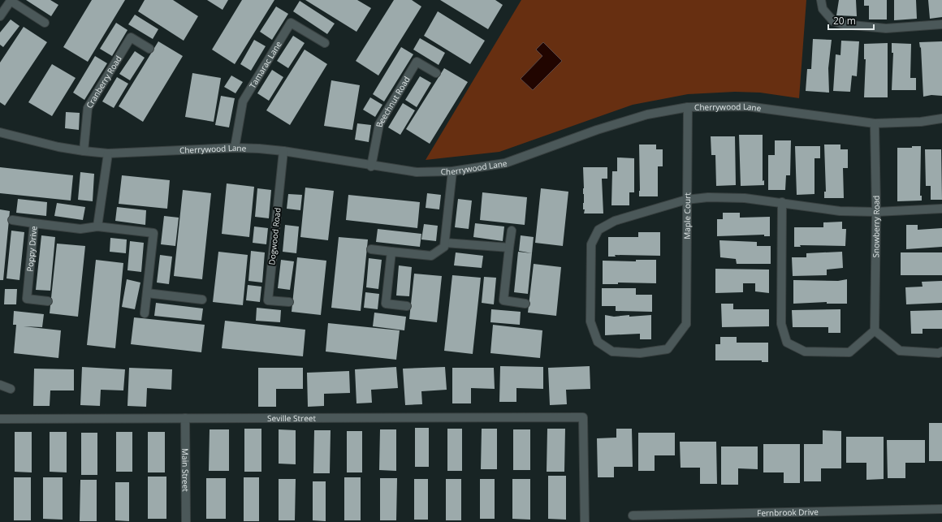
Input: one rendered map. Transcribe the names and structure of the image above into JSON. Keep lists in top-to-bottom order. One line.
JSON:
{"streets":{"street":["Tamarac Lane","Cranberry Road","Beechnut Road","Cherrywood Lane","Maple Court","Snowberry Road","Dogwood Road","Poppy Drive","Seville Street","Main Street","Fernbrook Drive"]},"crossings":[["Tamarac Lane","Cherrywood Lane"],["Cranberry Road","Cherrywood Lane"],["Beechnut Road","Cherrywood Lane"],["Cherrywood Lane","Maple Court"],["Cherrywood Lane","Snowberry Road"],["Cherrywood Lane","Dogwood Road"],["Seville Street","Main Street"]],"scale_bar":"20 m"}
